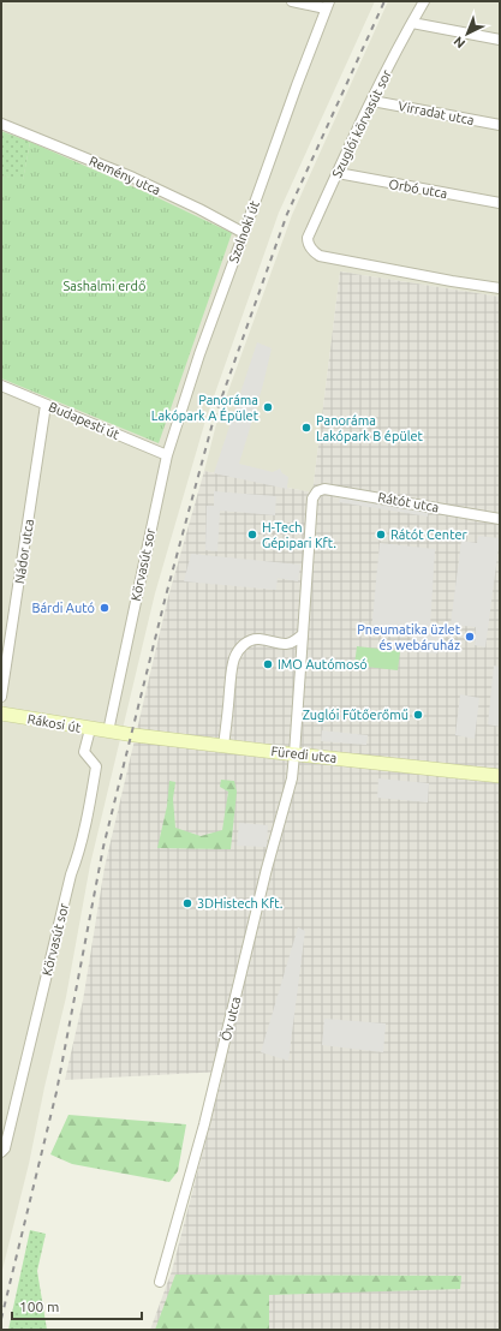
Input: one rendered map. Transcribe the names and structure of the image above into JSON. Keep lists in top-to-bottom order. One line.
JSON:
{"streets":{"main road":["Rákosi út","Füredi utca"],"street":["Virradat utca","Szuglói körvasút sor","Remény utca","Orbó utca","Szolnoki út","Budapesti út","Rátót utca","Nádor utca","Körvasút sor","Öv utca"]},"crossings":[["Virradat utca","Szuglói körvasút sor"],["Szuglói körvasút sor","Orbó utca"],["Remény utca","Szolnoki út"],["Szolnoki út","Budapesti út"],["Szolnoki út","Körvasút sor"],["Budapesti út","Nádor utca"],["Budapesti út","Körvasút sor"],["Rátót utca","Öv utca"],["Körvasút sor","Rákosi út"],["Körvasút sor","Füredi utca"],["Rákosi út","Füredi utca"],["Füredi utca","Öv utca"]],"parks":["Sashalmi erdő"],"places":["Panoráma Lakópark A Épület","Panoráma Lakópark B épület","H-Tech Gépipari Kft.","Rátót Center","Bárdi Autó","Pneumatika üzlet és webáruház","IMO Autómosó","Zuglói Fűtőerőmű","3DHistech Kft."],"scale_bar":"100 m","north":"bottom left"}
